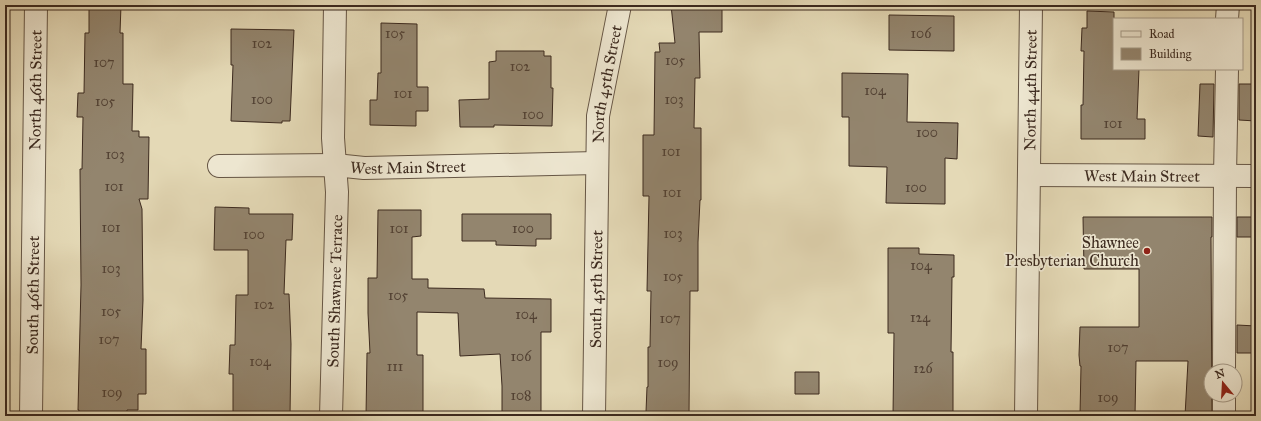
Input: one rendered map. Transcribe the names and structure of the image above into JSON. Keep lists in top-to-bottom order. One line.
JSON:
{"streets":{"street":["North 45th Street","North 46th Street","North 44th Street","West Main Street","South 45th Street","South Shawnee Terrace","South 46th Street"]},"crossings":[["North 45th Street","West Main Street"],["North 45th Street","South 45th Street"],["North 46th Street","South 46th Street"],["North 44th Street","West Main Street"],["West Main Street","South 45th Street"],["West Main Street","South Shawnee Terrace"]],"places":["Shawnee Presbyterian Church"],"house_numbers":["105","106","102","105","107","102","104","101","100","103","105","100","101","100","101","103","101","100","101","101","101","100","103","100","104","103","105","105","102","105","104","124","107","107","107","106","104","109","111","126","109","108","109"],"legend":["Road","Building"],"north":"top"}
